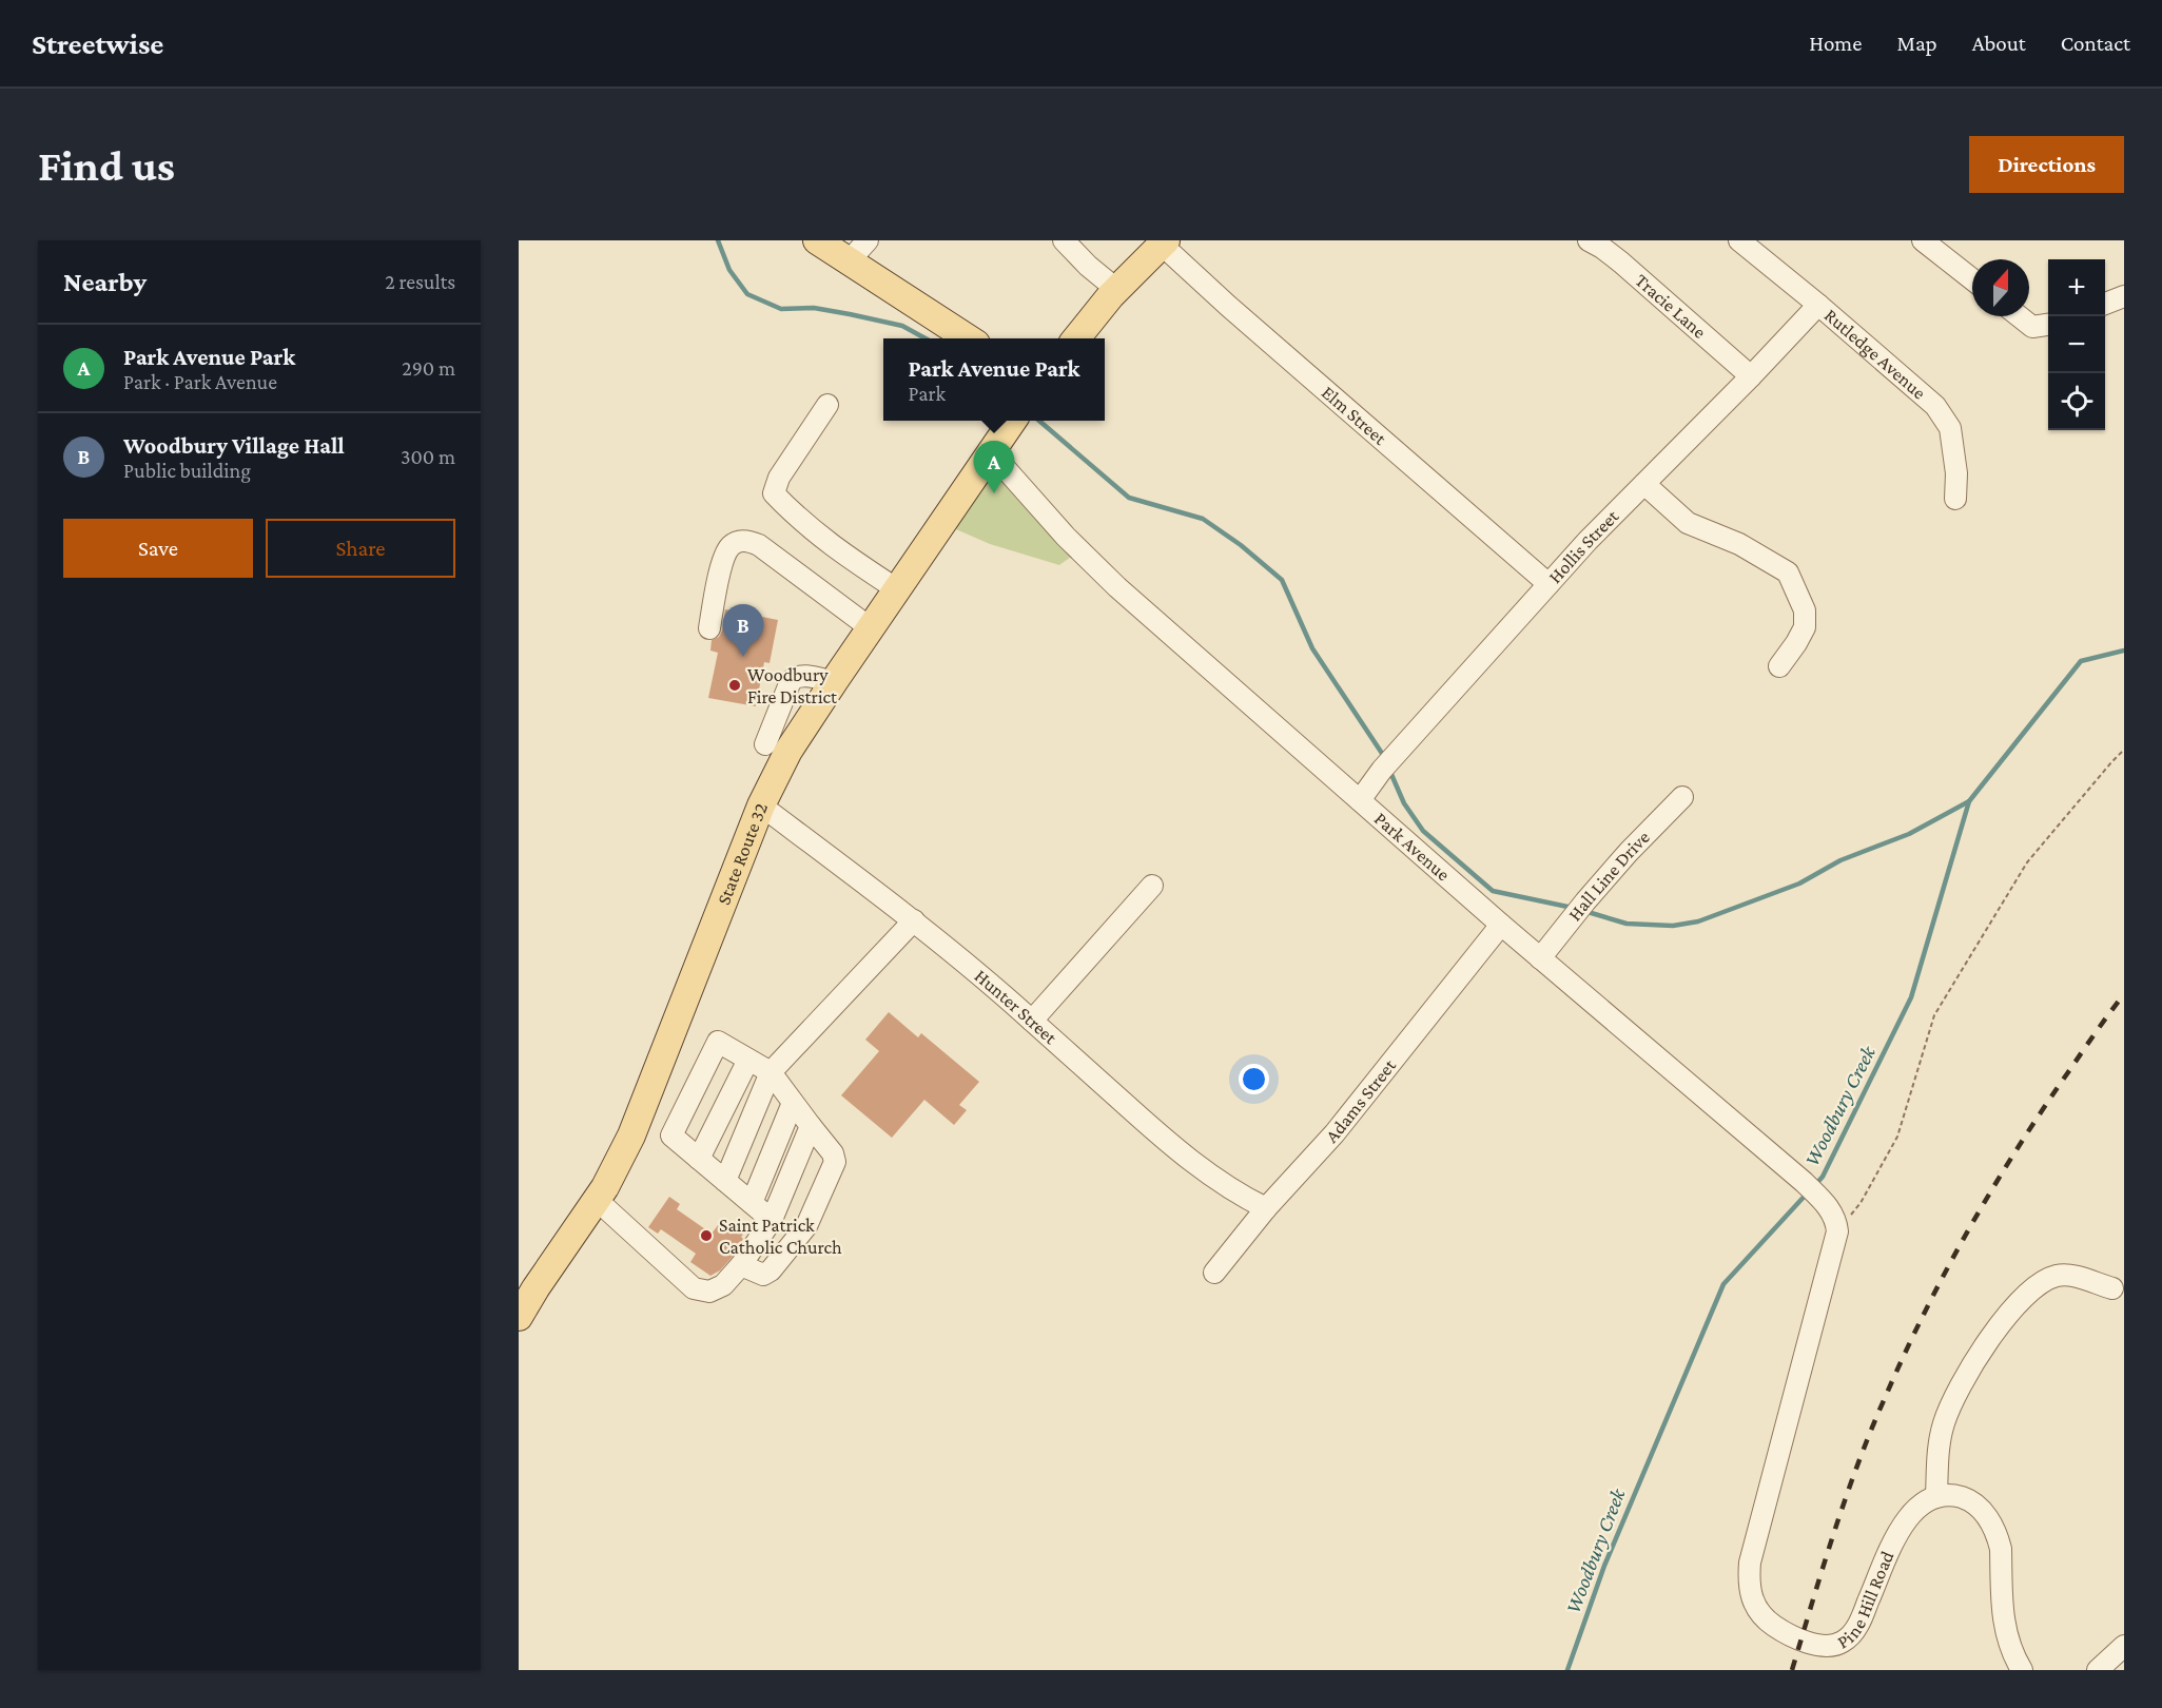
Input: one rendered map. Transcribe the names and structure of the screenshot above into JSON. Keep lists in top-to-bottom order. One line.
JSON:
{"streets":{"main road":["State Route 32"],"street":["Tracie Lane","Rutledge Avenue","Elm Street","Hollis Street","Park Avenue","Hall Line Drive","Hunter Street","Adams Street","Pine Hill Road"]},"crossings":[["Tracie Lane","Hollis Street"],["Rutledge Avenue","Hollis Street"],["Elm Street","Hollis Street"],["Hollis Street","Park Avenue"],["Park Avenue","State Route 32"],["Park Avenue","Hall Line Drive"],["Park Avenue","Adams Street"],["Park Avenue","Pine Hill Road"],["State Route 32","Hunter Street"],["Hunter Street","Adams Street"]],"water":["Woodbury Creek"],"places":["Woodbury Fire District","Saint Patrick Catholic Church"],"north":"top","page":{"header":"Streetwise","nav":["Home","Map","About","Contact"],"buttons":["Directions",["Save","Share"]],"title":"Find us","heading":["Nearby","2 results"],"map_buttons":["+","−"],"list":[{"mark":"A","name":"Park Avenue Park","note":"Park · Park Avenue","value":"290 m"},{"mark":"B","name":"Woodbury Village Hall","note":"Public building","value":"300 m"}],"popup":["Park Avenue Park","Park"],"pins":["A","B"]}}
